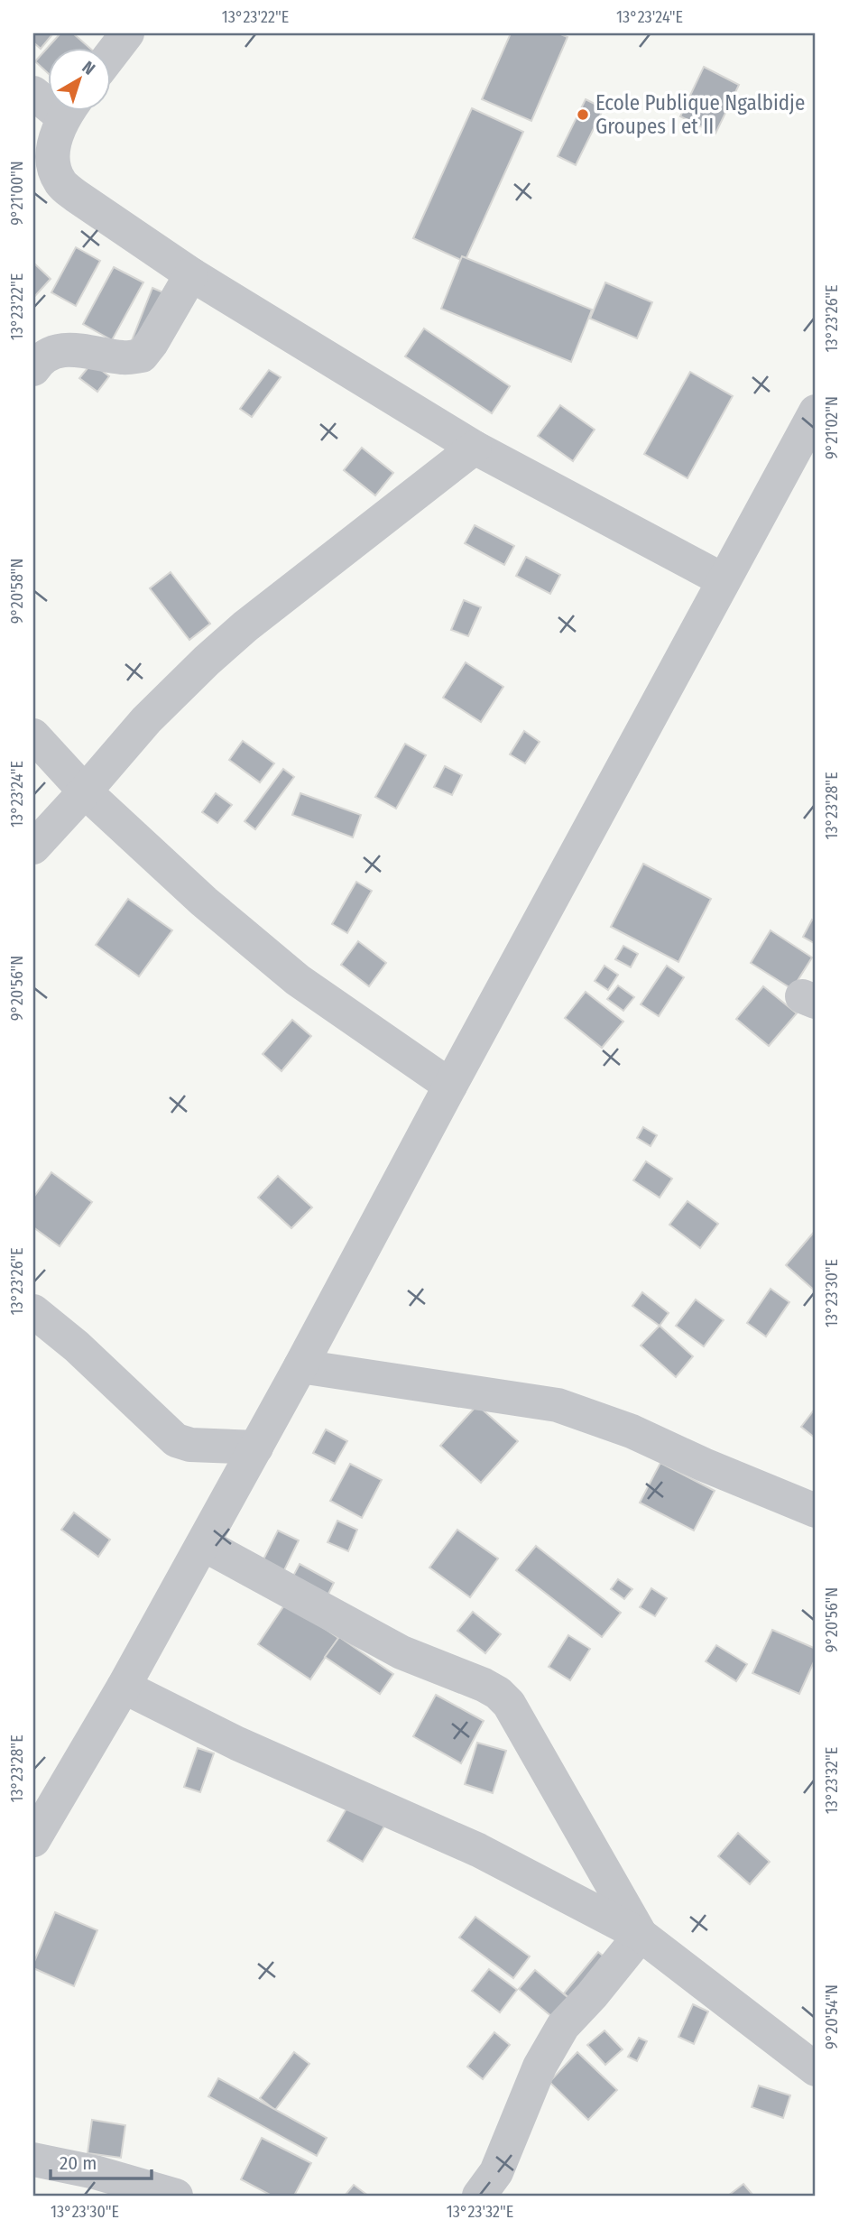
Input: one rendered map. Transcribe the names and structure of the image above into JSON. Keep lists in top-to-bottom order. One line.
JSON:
{"places":["Ecole Publique Ngalbidje Groupes I et II"],"scale_bar":"20 m","north":"top right","coordinates":["13°23'22\"E","13°23'24\"E","9°21'00\"N","13°23'26\"E","9°21'02\"N","9°20'58\"N","13°23'28\"E","9°20'56\"N","13°23'30\"E","13°23'32\"E","9°20'54\"N"]}
